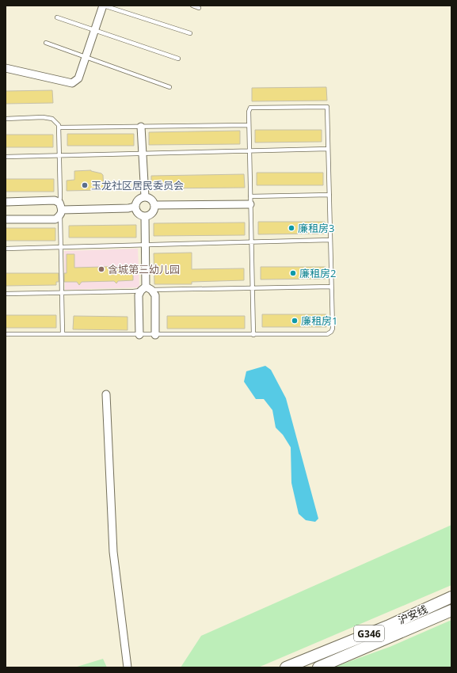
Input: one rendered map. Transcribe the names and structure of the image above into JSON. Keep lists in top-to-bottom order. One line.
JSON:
{"streets":{"highway":["沪安线","G346"]},"places":["玉龙社区居民委员会","廉租房3","含城第三幼儿园","廉租房2","廉租房1"]}
